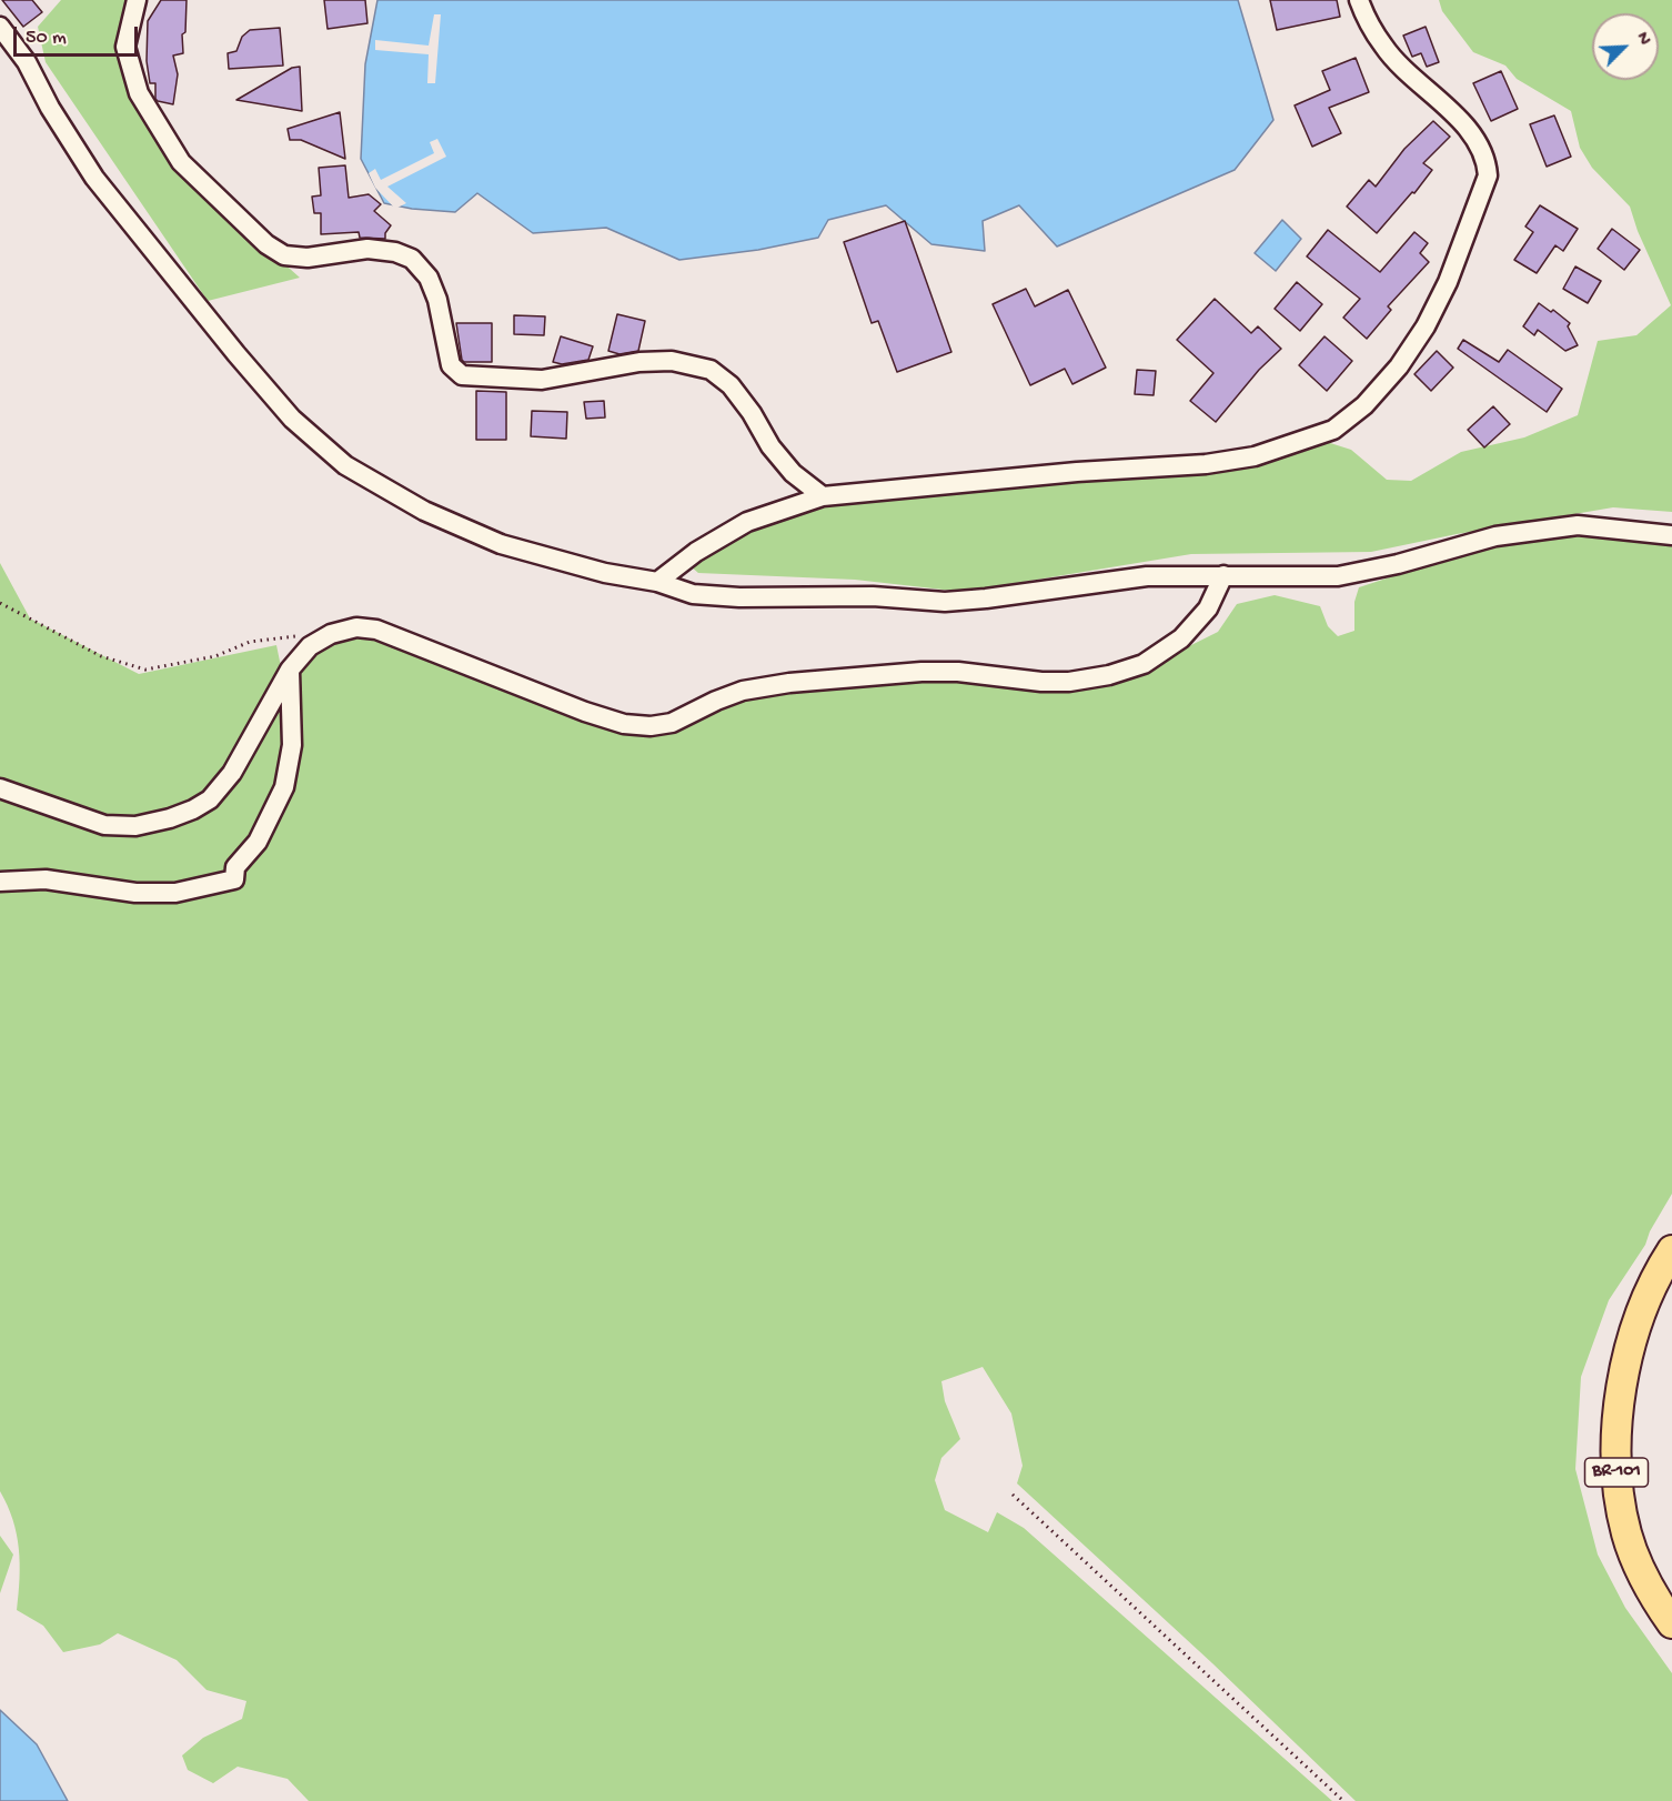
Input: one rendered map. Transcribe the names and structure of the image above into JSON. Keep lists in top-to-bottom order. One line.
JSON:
{"streets":{"highway":["BR-101"]},"scale_bar":"50 m","north":"top right"}
